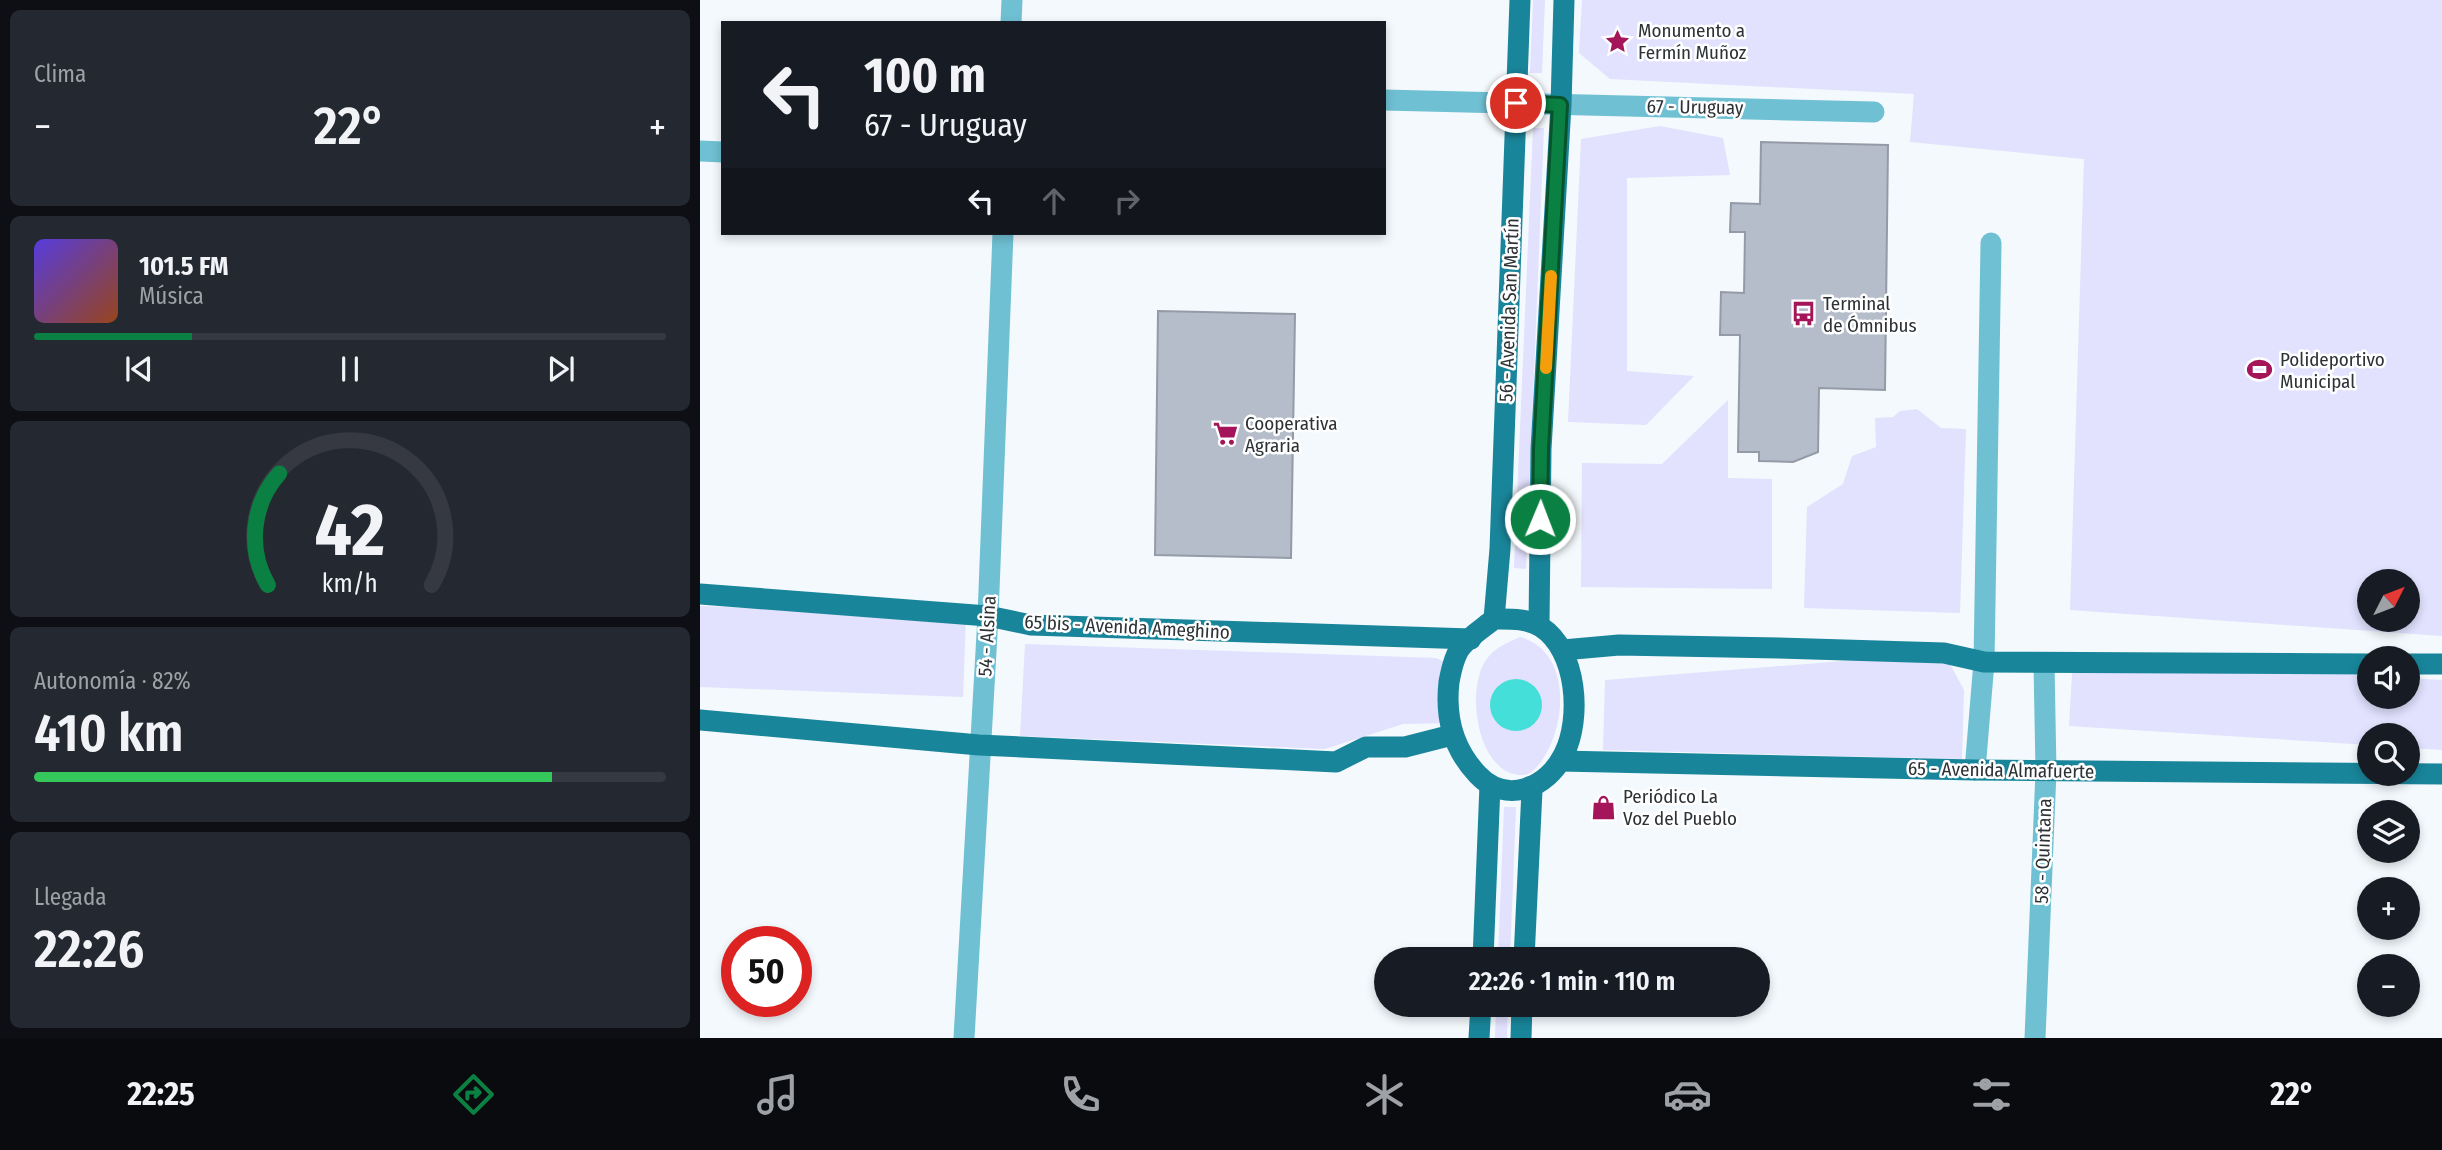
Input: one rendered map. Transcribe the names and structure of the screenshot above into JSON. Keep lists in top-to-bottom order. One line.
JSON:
{"streets":{"main road":["56 - Avenida San Martín","65 bis - Avenida Ameghino","65 - Avenida Almafuerte"],"street":["67 - Uruguay","54 - Alsina","58 - Quintana"]},"crossings":[["67 - Uruguay","56 - Avenida San Martín"],["56 - Avenida San Martín","65 bis - Avenida Ameghino"],["56 - Avenida San Martín","65 - Avenida Almafuerte"],["65 bis - Avenida Ameghino","54 - Alsina"],["65 bis - Avenida Ameghino","65 - Avenida Almafuerte"],["65 - Avenida Almafuerte","58 - Quintana"]],"places":{"place":["Monumento a Fermín Muñoz"],"bus stop":["Terminal de Ómnibus"],"sports":["Polideportivo Municipal"],"supermarket":["Cooperativa Agraria"],"shop":["Periódico La Voz del Pueblo"]},"north":"top right","page":{"tile":["Clima",["Autonomía · 82%","410 km"],["Llegada","22:26"]],"turn":["100 m","67 - Uruguay"],"heat":["−","22°","+"],"song":["101.5 FM","Música"],"map_buttons":["+","−"],"limit":"50","trip":"22:26 · 1 min · 110 m","tabs":["22:25","22°"],"gauge":["42","km/h"]}}
